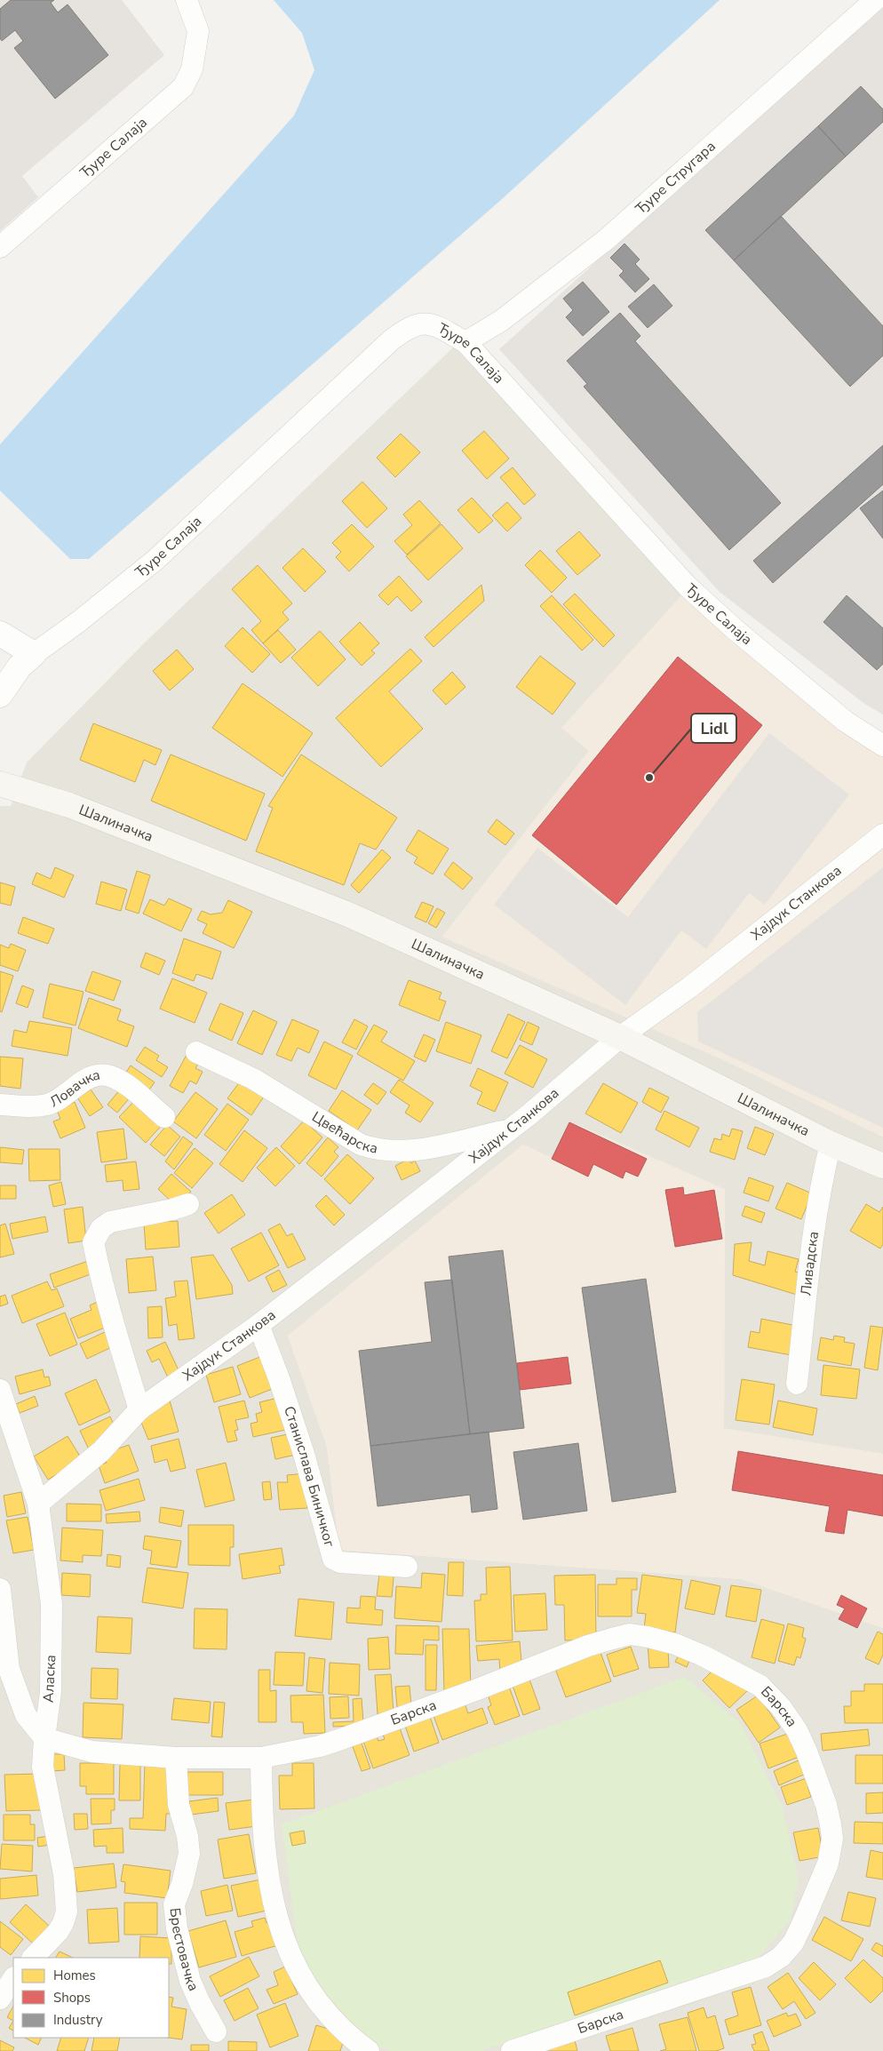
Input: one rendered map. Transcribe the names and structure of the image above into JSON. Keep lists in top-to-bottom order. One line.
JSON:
{"streets":{"main road":["Шалиначка"],"street":["Ђуре Салаја","Ђуре Стругара","Хајдук Станкова","Ловачка","Цвећарска","Ливадска","Станислава Биничког","Аласка","Барска","Брестовачка"]},"crossings":[["Ђуре Салаја","Ђуре Стругара"],["Шалиначка","Хајдук Станкова"],["Шалиначка","Ливадска"],["Хајдук Станкова","Цвећарска"],["Хајдук Станкова","Станислава Биничког"],["Хајдук Станкова","Аласка"],["Аласка","Барска"],["Барска","Брестовачка"]],"places":["Lidl"],"legend":["Homes","Shops","Industry"]}
